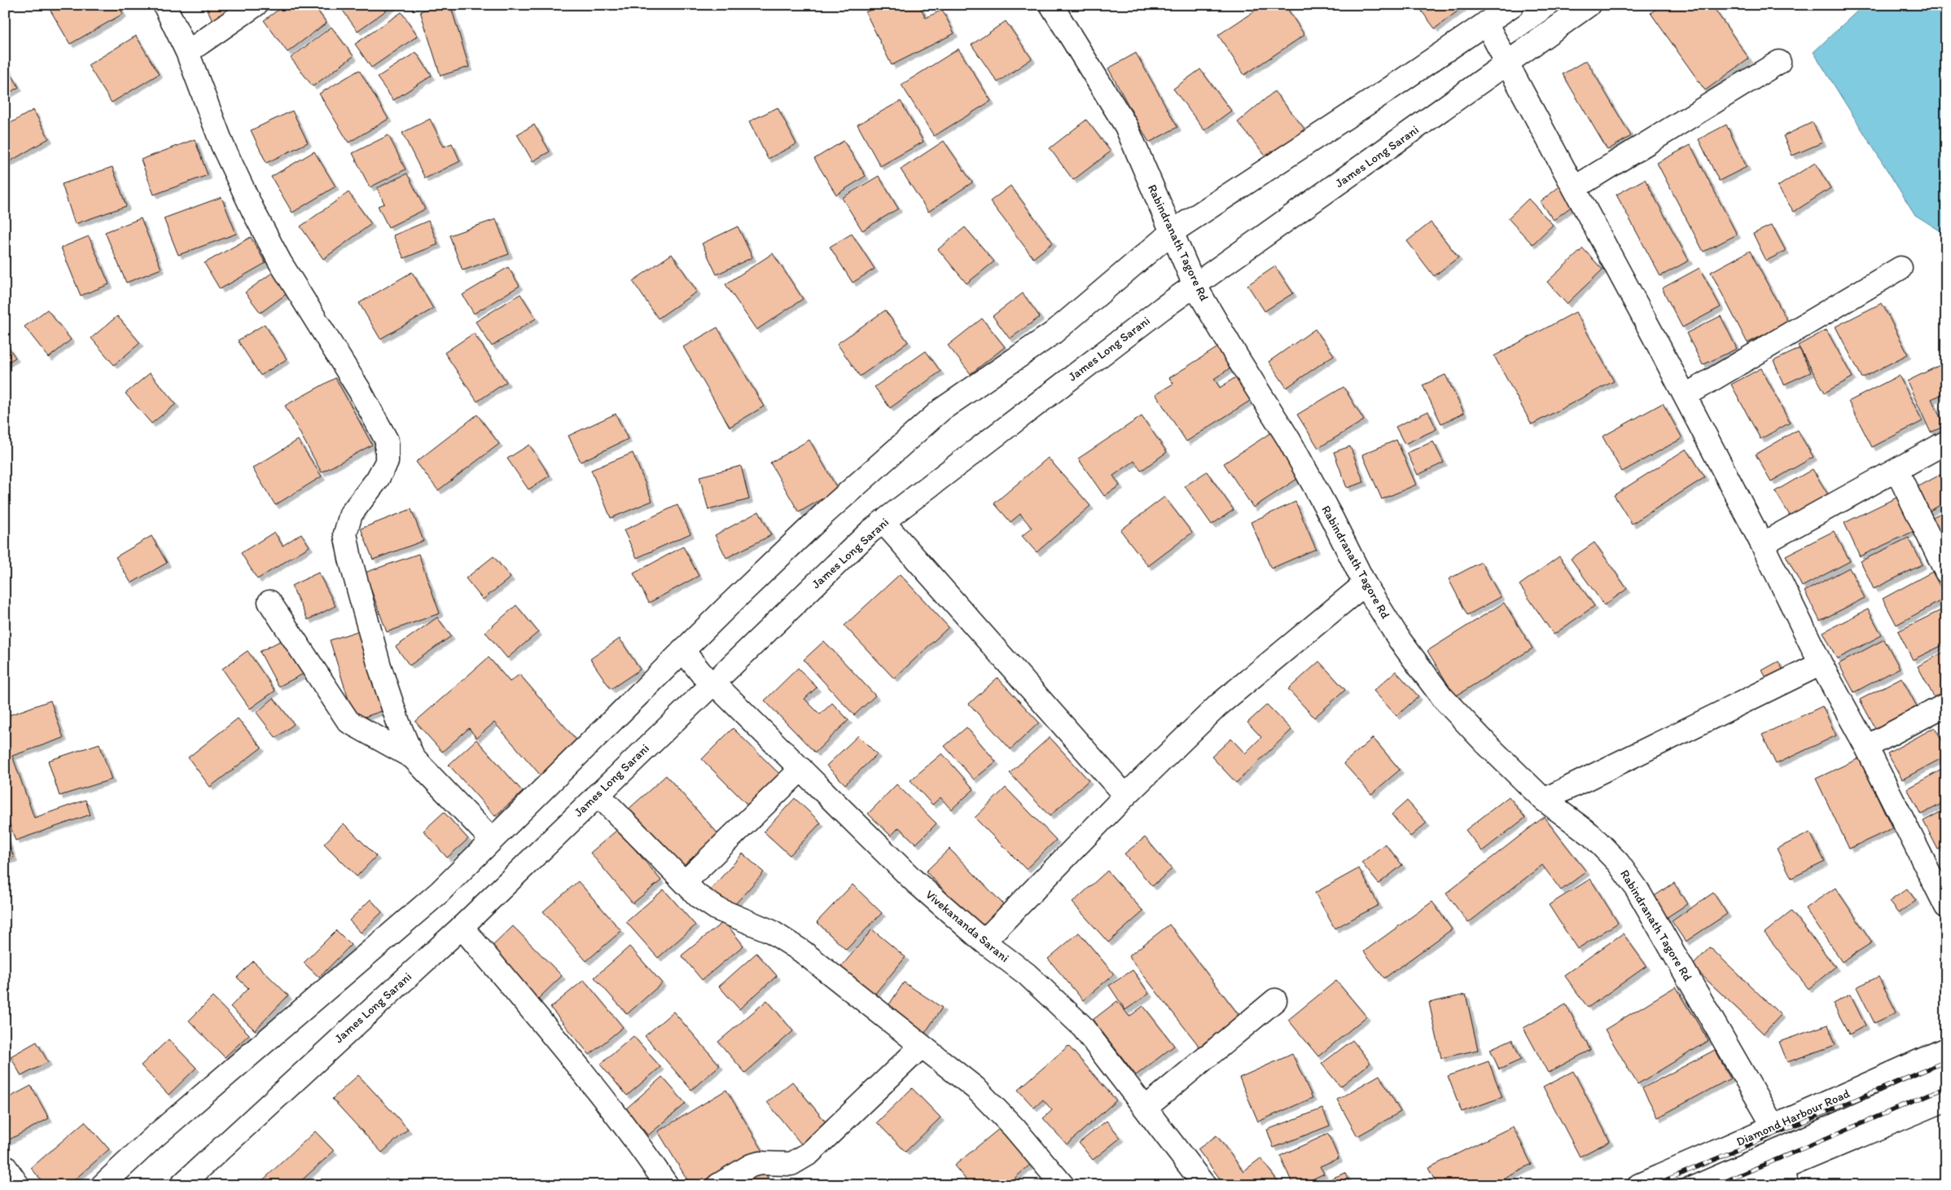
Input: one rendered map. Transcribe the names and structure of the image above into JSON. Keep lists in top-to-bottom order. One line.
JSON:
{"streets":{"main road":["James Long Sarani","Rabindranath Tagore Rd","Vivekananda Sarani","Diamond Harbour Road"]},"crossings":[["James Long Sarani","Rabindranath Tagore Rd"],["James Long Sarani","Vivekananda Sarani"],["Rabindranath Tagore Rd","Diamond Harbour Road"]]}
